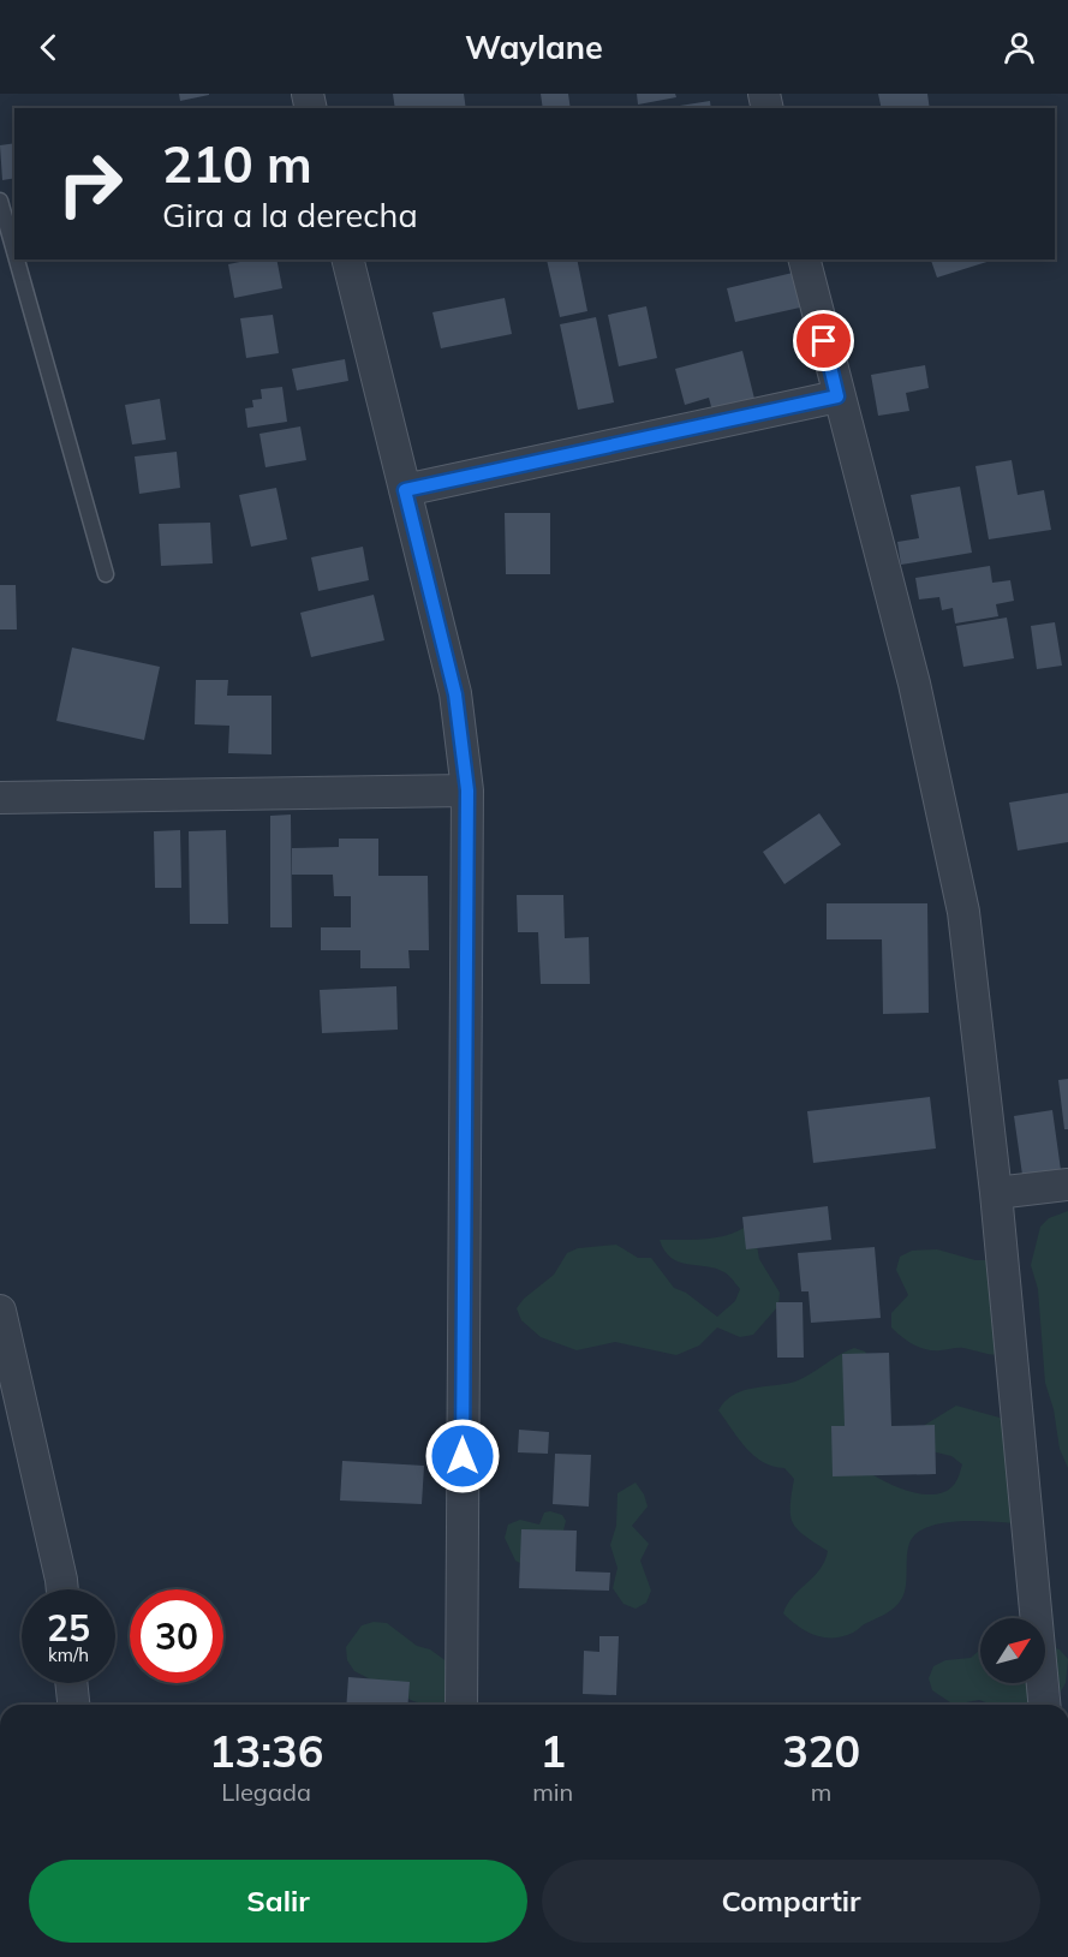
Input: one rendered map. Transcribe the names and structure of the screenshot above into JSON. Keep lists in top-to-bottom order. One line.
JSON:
{"north":"top right","page":{"header":"Waylane","turn":["210 m","Gira a la derecha"],"speed":"25 km/h","limit":"30","eta":["13:36","Llegada","1","min","320","m"],"buttons":["Salir","Compartir"]}}
